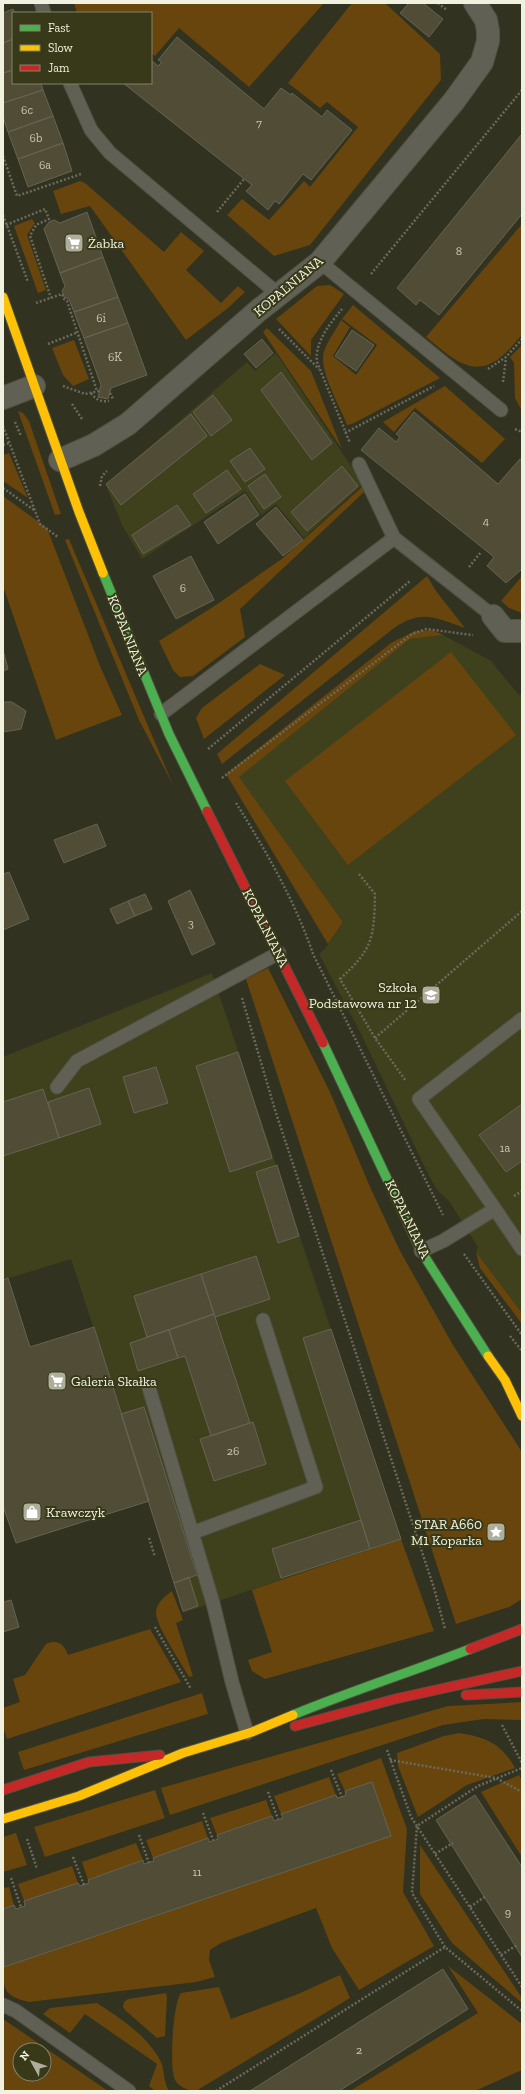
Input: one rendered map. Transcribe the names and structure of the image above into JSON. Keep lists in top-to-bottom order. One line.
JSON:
{"streets":{"street":["KOPALNIANA"]},"places":{"supermarket":["Żabka","Galeria Skałka"],"school or university":["Szkoła Podstawowa nr 12"],"shop":["Krawczyk"],"place":["STAR A660 M1 Koparka"]},"house_numbers":["6c","7","6b","6a","8","6i","6K","4","6","3","1a","26","11","9","2"],"legend":["Fast","Slow","Jam"],"north":"top left"}
